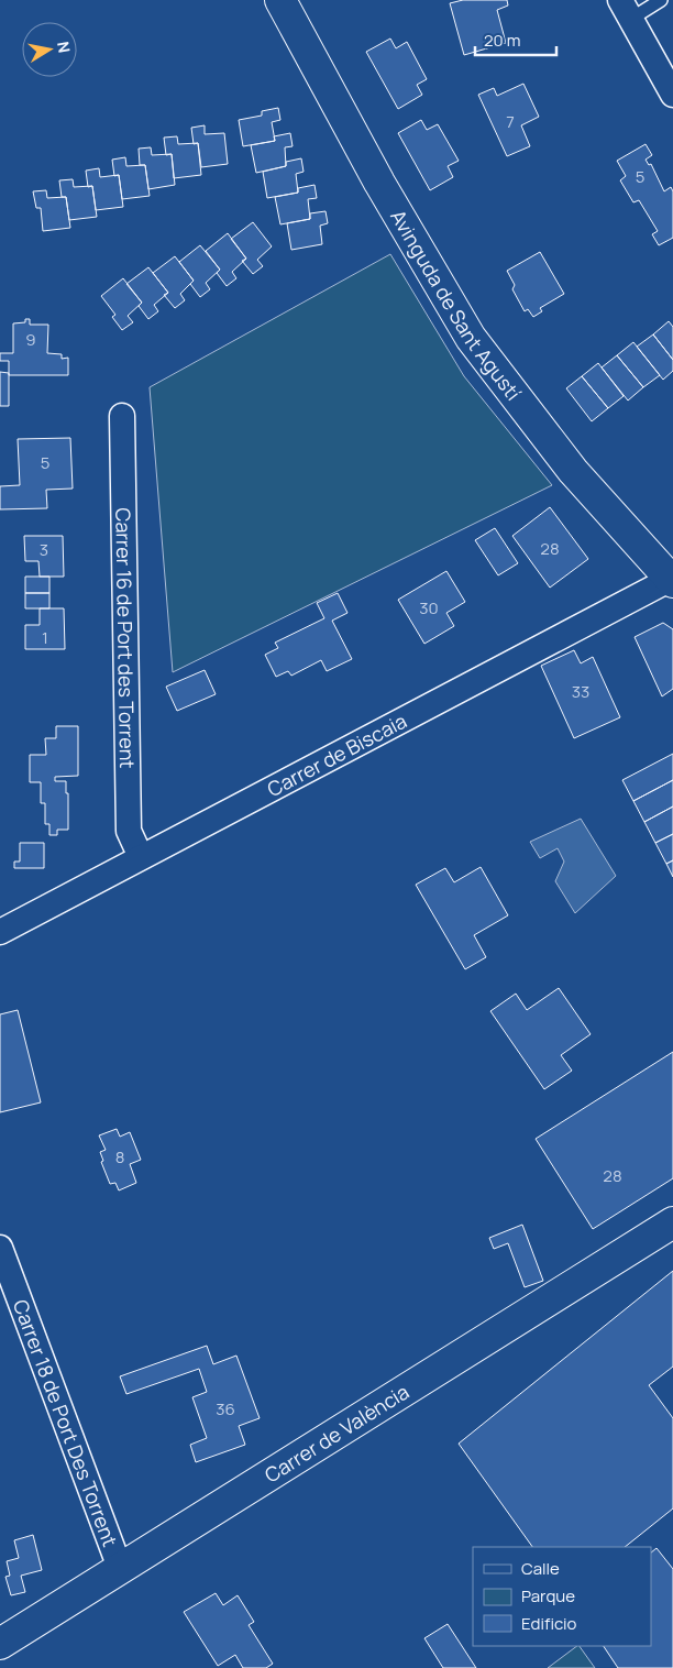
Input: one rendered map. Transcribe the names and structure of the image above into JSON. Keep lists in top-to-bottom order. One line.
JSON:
{"streets":{"street":["Avinguda de Sant Agustí","Carrer 16 de Port des Torrent","Carrer de Biscaia","Carrer 18 de Port Des Torrent","Carrer de València"]},"crossings":[["Avinguda de Sant Agustí","Carrer de Biscaia"],["Carrer 16 de Port des Torrent","Carrer de Biscaia"],["Carrer 18 de Port Des Torrent","Carrer de València"]],"house_numbers":["7","5","9","5","28","3","30","1","33","8","28","36"],"legend":["Calle","Parque","Edificio"],"scale_bar":"20 m","north":"right"}
